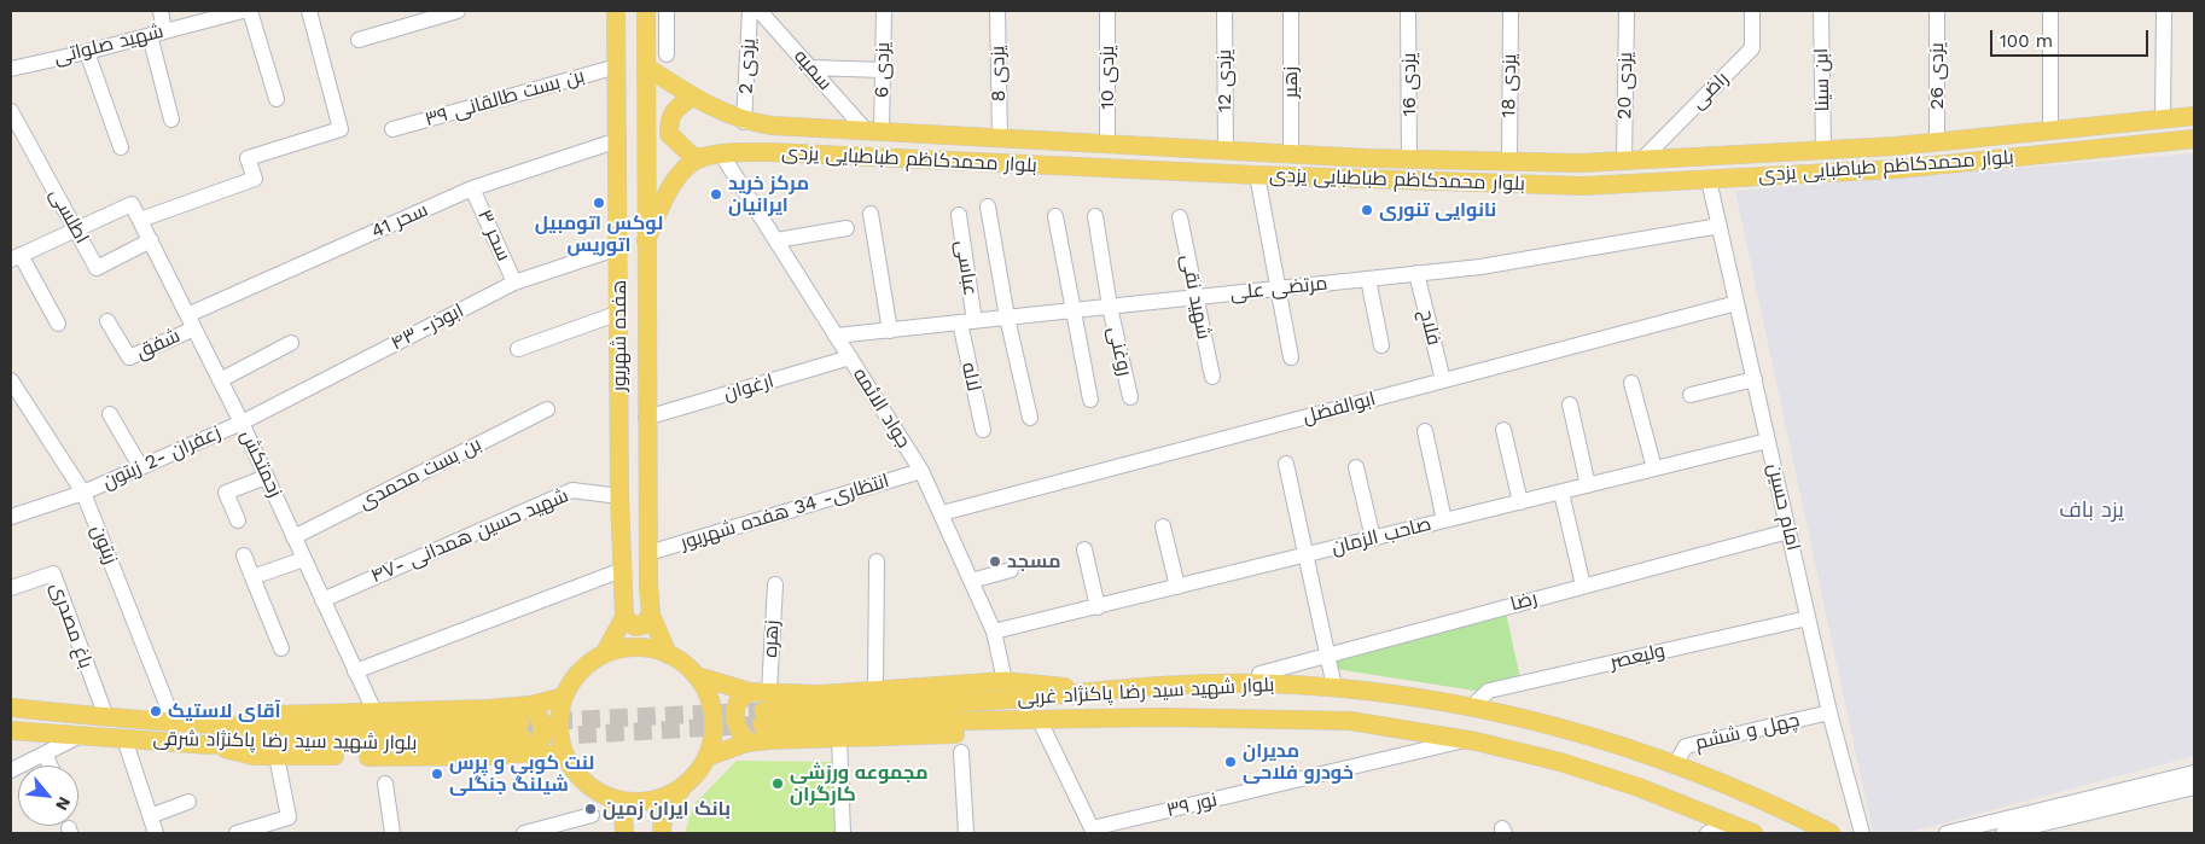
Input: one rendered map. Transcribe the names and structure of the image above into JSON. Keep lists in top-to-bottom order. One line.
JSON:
{"streets":{"main road":["بلوار محمدکاظم طباطبایی یزدی","هفده شهریور","بلوار شهید سید رضا پاکنژاد غربی","بلوار شهید سید رضا پاکنژاد شرقی"],"street":["شهید صلواتی","یزدی 2","سمیه","یزدی 6","یزدی 8","یزدی 26","یزدی 10","ابن سینا","یزدی 12","زهیر","یزدی 16","یزدی 18","یزدی 20","راضی","بن‌ بست طالقانی ۳۹","اطلسی","سحر 41","سحر ۳","عباسی","مرتضی علی","شهید نقی","ابوذر- ۴۳","فلاح","شفق","روغنی","لاله","ارغوان","جواد الائمه","ابوالفضل","زعفران -2 زیتون","زحمتکش","بن بست محمدی","امام حسین","انتظاری- 34 هفده شهریور","شهید حسین همدانی -۴۷","صاحب الزمان","زیتون","رضا","باغ مصدری","زهره","ولیعصر","چهل و ششم","نور ۳۹"]},"crossings":[["یزدی 2","بلوار محمدکاظم طباطبایی یزدی"],["سمیه","یزدی 6"],["سمیه","بلوار محمدکاظم طباطبایی یزدی"],["یزدی 6","بلوار محمدکاظم طباطبایی یزدی"],["یزدی 8","بلوار محمدکاظم طباطبایی یزدی"],["یزدی 26","بلوار محمدکاظم طباطبایی یزدی"],["یزدی 10","بلوار محمدکاظم طباطبایی یزدی"],["ابن سینا","بلوار محمدکاظم طباطبایی یزدی"],["یزدی 12","بلوار محمدکاظم طباطبایی یزدی"],["زهیر","بلوار محمدکاظم طباطبایی یزدی"],["یزدی 16","بلوار محمدکاظم طباطبایی یزدی"],["یزدی 18","بلوار محمدکاظم طباطبایی یزدی"],["یزدی 20","راضی"],["یزدی 20","بلوار محمدکاظم طباطبایی یزدی"],["راضی","بلوار محمدکاظم طباطبایی یزدی"],["بن‌ بست طالقانی ۳۹","هفده شهریور"],["بلوار محمدکاظم طباطبایی یزدی","هفده شهریور"],["بلوار محمدکاظم طباطبایی یزدی","جواد الائمه"],["بلوار محمدکاظم طباطبایی یزدی","امام حسین"],["اطلسی","زحمتکش"],["سحر 41","سحر ۳"],["سحر 41","هفده شهریور"],["سحر 41","شفق"],["سحر 41","زحمتکش"],["سحر ۳","ابوذر- ۴۳"],["عباسی","مرتضی علی"],["عباسی","لاله"],["مرتضی علی","شهید نقی"],["مرتضی علی","فلاح"],["مرتضی علی","روغنی"],["مرتضی علی","لاله"],["مرتضی علی","جواد الائمه"],["مرتضی علی","امام حسین"],["ابوذر- ۴۳","هفده شهریور"],["ابوذر- ۴۳","زعفران -2 زیتون"],["ابوذر- ۴۳","زحمتکش"],["فلاح","ابوالفضل"],["هفده شهریور","ارغوان"],["هفده شهریور","انتظاری- 34 هفده شهریور"],["هفده شهریور","شهید حسین همدانی -۴۷"],["شفق","زحمتکش"],["ارغوان","جواد الائمه"],["جواد الائمه","ابوالفضل"],["جواد الائمه","انتظاری- 34 هفده شهریور"],["جواد الائمه","صاحب الزمان"],["ابوالفضل","امام حسین"],["زعفران -2 زیتون","زحمتکش"],["زعفران -2 زیتون","زیتون"],["زحمتکش","بن بست محمدی"],["زحمتکش","شهید حسین همدانی -۴۷"],["امام حسین","صاحب الزمان"],["امام حسین","رضا"],["امام حسین","ولیعصر"],["امام حسین","چهل و ششم"],["زیتون","بلوار شهید سید رضا پاکنژاد شرقی"],["باغ مصدری","بلوار شهید سید رضا پاکنژاد شرقی"],["ولیعصر","بلوار شهید سید رضا پاکنژاد غربی"],["بلوار شهید سید رضا پاکنژاد غربی","چهل و ششم"]],"districts":["یزد باف"],"places":["مرکز خرید ایرانیان","لوکس اتومبیل اتوریس","نانوایی تنوری","مسجد","آقای لاستیک","مدیران خودرو فلاحی","لنت کوبی و پرس شیلنگ‌ جنگلی","مجموعه ورزشی کارگران","بانک ایران زمین"],"scale_bar":"100 m","north":"bottom right"}
